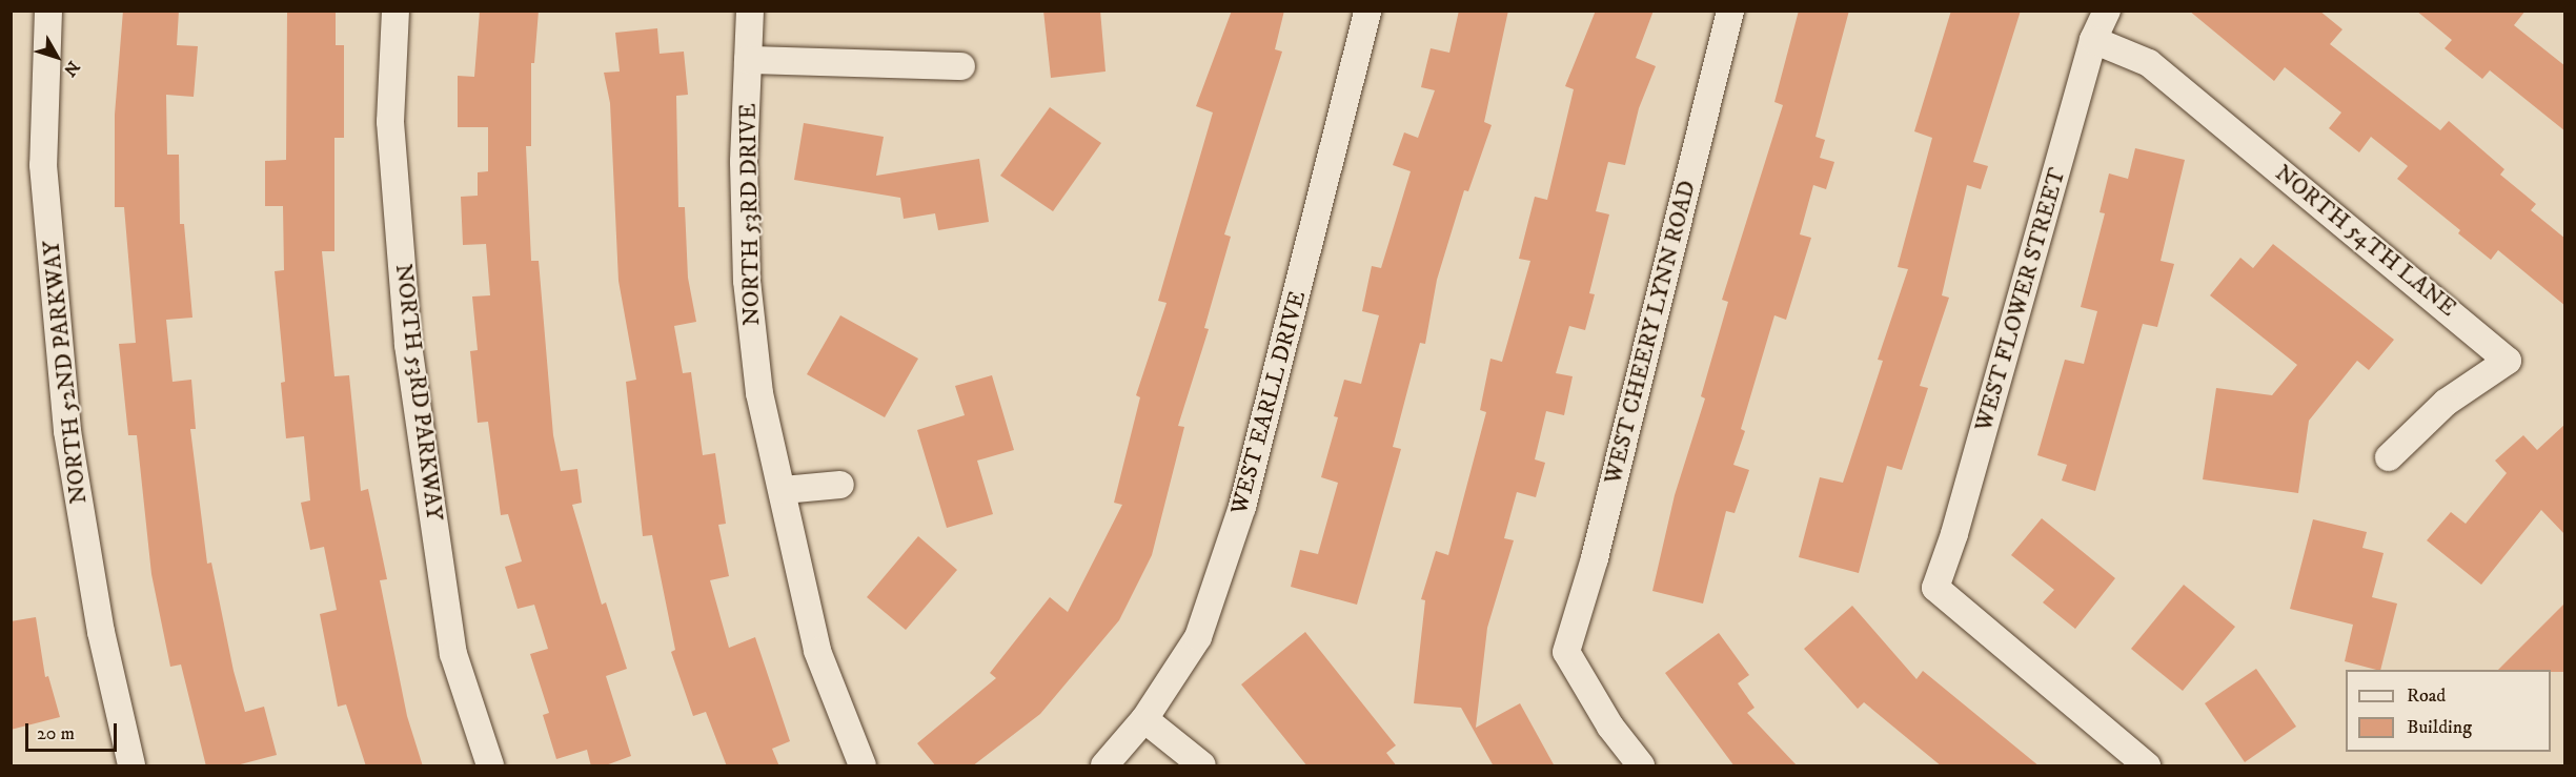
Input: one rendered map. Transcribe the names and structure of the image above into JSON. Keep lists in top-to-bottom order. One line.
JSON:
{"streets":{"street":["NORTH 53RD DRIVE","NORTH 54TH LANE","WEST FLOWER STREET","WEST CHEERY LYNN ROAD","NORTH 52ND PARKWAY","NORTH 53RD PARKWAY","WEST EARLL DRIVE"]},"crossings":[["NORTH 54TH LANE","WEST FLOWER STREET"]],"legend":["Road","Building"],"scale_bar":"20 m","north":"bottom right"}
